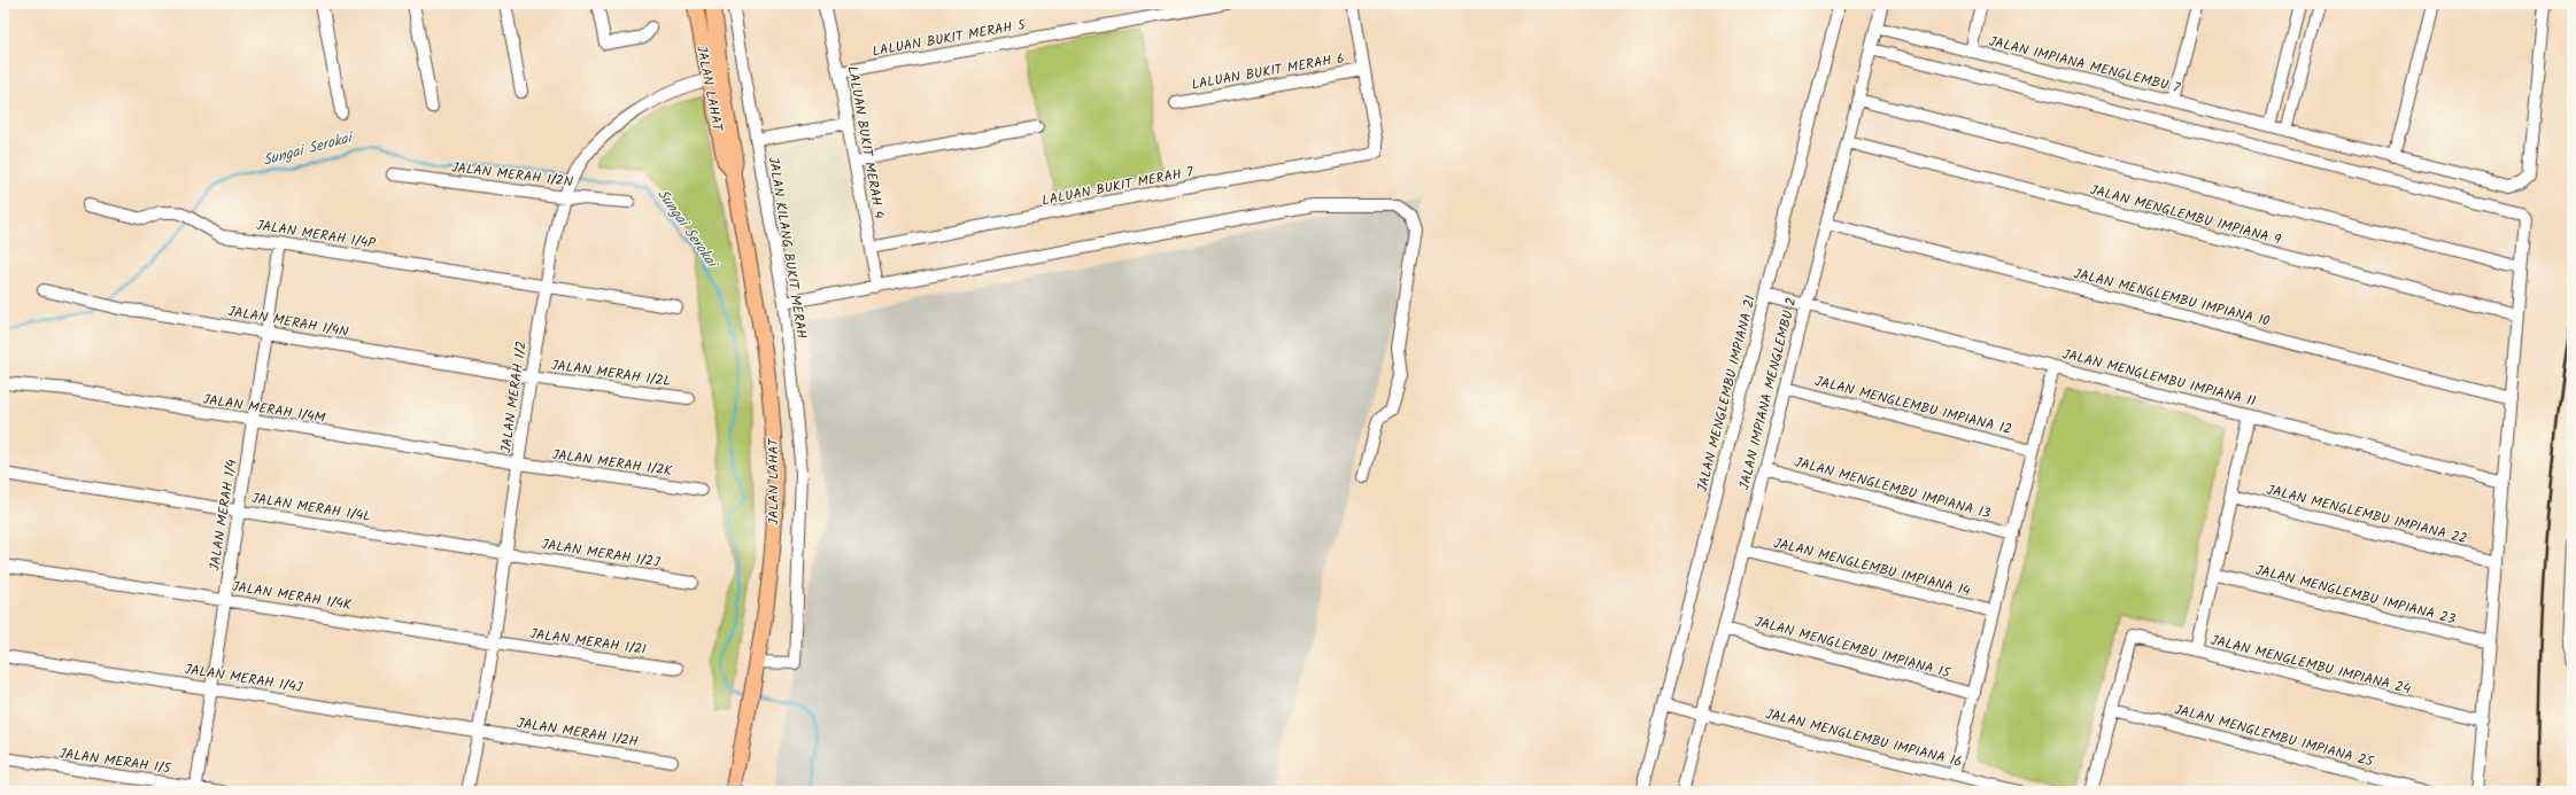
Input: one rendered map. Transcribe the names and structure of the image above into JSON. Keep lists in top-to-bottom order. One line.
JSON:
{"streets":{"main road":["JALAN LAHAT"],"street":["LALUAN BUKIT MERAH 5","JALAN IMPIANA MENGLEMBU 7","LALUAN BUKIT MERAH 6","LALUAN BUKIT MERAH 4","JALAN MERAH 1/2N","LALUAN BUKIT MERAH 7","JALAN MENGLEMBU IMPIANA 9","JALAN MERAH 1/4P","JALAN KILANG BUKIT MERAH","JALAN MENGLEMBU IMPIANA 10","JALAN MERAH 1/4N","JALAN MERAH 1/2L","JALAN MENGLEMBU IMPIANA 11","JALAN MENGLEMBU IMPIANA 21","JALAN IMPIANA MENGLEMBU 2","JALAN MERAH 1/2","JALAN MENGLEMBU IMPIANA 12","JALAN MERAH 1/4M","JALAN MERAH 1/2K","JALAN MENGLEMBU IMPIANA 13","JALAN MERAH 1/4L","JALAN MENGLEMBU IMPIANA 22","JALAN MERAH 1/4","JALAN MERAH 1/2J","JALAN MENGLEMBU IMPIANA 14","JALAN MENGLEMBU IMPIANA 23","JALAN MERAH 1/4K","JALAN MERAH 1/2I","JALAN MENGLEMBU IMPIANA 15","JALAN MENGLEMBU IMPIANA 24","JALAN MERAH 1/4J","JALAN MERAH 1/2H","JALAN MENGLEMBU IMPIANA 25","JALAN MENGLEMBU IMPIANA 16","JALAN MERAH 1/5"]},"crossings":[["LALUAN BUKIT MERAH 5","LALUAN BUKIT MERAH 4"],["JALAN IMPIANA MENGLEMBU 7","JALAN IMPIANA MENGLEMBU 2"],["LALUAN BUKIT MERAH 6","LALUAN BUKIT MERAH 7"],["JALAN LAHAT","JALAN KILANG BUKIT MERAH"],["JALAN LAHAT","JALAN MERAH 1/2"],["LALUAN BUKIT MERAH 4","LALUAN BUKIT MERAH 7"],["JALAN MERAH 1/2N","JALAN MERAH 1/2"],["JALAN MENGLEMBU IMPIANA 9","JALAN IMPIANA MENGLEMBU 2"],["JALAN MERAH 1/4P","JALAN MERAH 1/2"],["JALAN MERAH 1/4P","JALAN MERAH 1/4"],["JALAN MENGLEMBU IMPIANA 10","JALAN IMPIANA MENGLEMBU 2"],["JALAN MERAH 1/4N","JALAN MERAH 1/2L"],["JALAN MERAH 1/4N","JALAN MERAH 1/2"],["JALAN MERAH 1/4N","JALAN MERAH 1/4"],["JALAN MERAH 1/2L","JALAN MERAH 1/2"],["JALAN MENGLEMBU IMPIANA 11","JALAN MENGLEMBU IMPIANA 21"],["JALAN MENGLEMBU IMPIANA 11","JALAN IMPIANA MENGLEMBU 2"],["JALAN MENGLEMBU IMPIANA 21","JALAN MENGLEMBU IMPIANA 16"],["JALAN IMPIANA MENGLEMBU 2","JALAN MENGLEMBU IMPIANA 12"],["JALAN IMPIANA MENGLEMBU 2","JALAN MENGLEMBU IMPIANA 13"],["JALAN IMPIANA MENGLEMBU 2","JALAN MENGLEMBU IMPIANA 14"],["JALAN IMPIANA MENGLEMBU 2","JALAN MENGLEMBU IMPIANA 15"],["JALAN IMPIANA MENGLEMBU 2","JALAN MENGLEMBU IMPIANA 16"],["JALAN MERAH 1/2","JALAN MERAH 1/4M"],["JALAN MERAH 1/2","JALAN MERAH 1/2K"],["JALAN MERAH 1/2","JALAN MERAH 1/4L"],["JALAN MERAH 1/2","JALAN MERAH 1/2J"],["JALAN MERAH 1/2","JALAN MERAH 1/4K"],["JALAN MERAH 1/2","JALAN MERAH 1/2I"],["JALAN MERAH 1/2","JALAN MERAH 1/4J"],["JALAN MERAH 1/2","JALAN MERAH 1/2H"],["JALAN MERAH 1/4M","JALAN MERAH 1/2K"],["JALAN MERAH 1/4M","JALAN MERAH 1/4"],["JALAN MERAH 1/4L","JALAN MERAH 1/4"],["JALAN MERAH 1/4L","JALAN MERAH 1/2J"],["JALAN MERAH 1/4","JALAN MERAH 1/4K"],["JALAN MERAH 1/4","JALAN MERAH 1/4J"],["JALAN MERAH 1/4","JALAN MERAH 1/5"],["JALAN MERAH 1/4K","JALAN MERAH 1/2I"],["JALAN MENGLEMBU IMPIANA 24","JALAN MENGLEMBU IMPIANA 25"],["JALAN MERAH 1/4J","JALAN MERAH 1/2H"]],"water":["Sungai Serokai"]}
